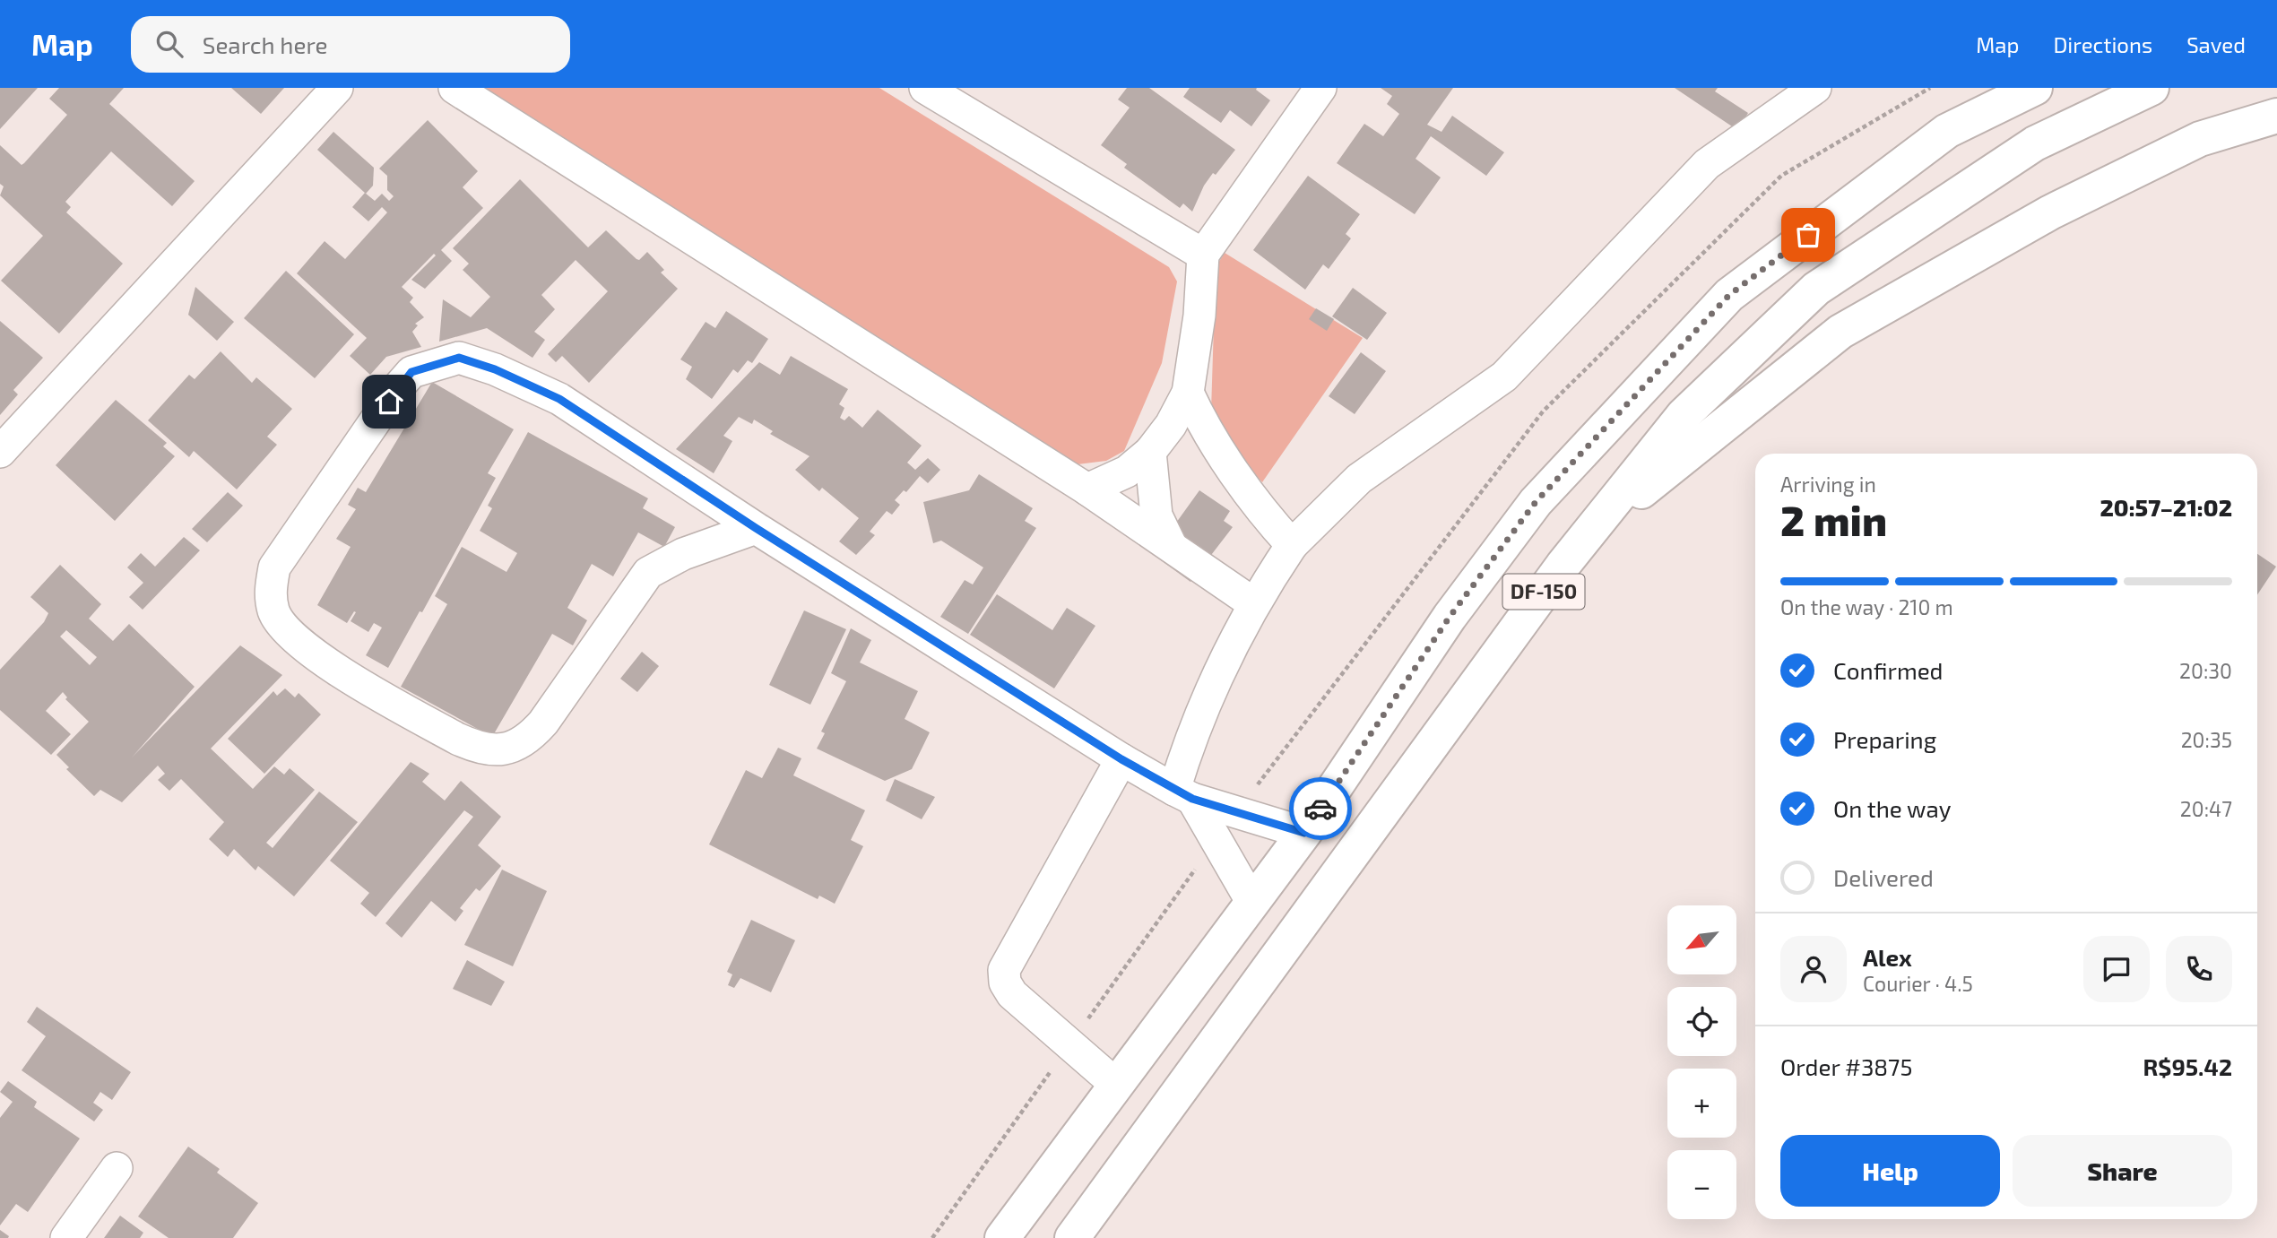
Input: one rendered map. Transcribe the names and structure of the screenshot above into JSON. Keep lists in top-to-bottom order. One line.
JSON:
{"streets":{"main road":["DF-150"]},"north":"bottom left","page":{"header":"Map","search":"Search here","nav":["Map","Directions","Saved"],"heading":["2 min","Arriving in","20:57–21:02"],"panel":["Alex","Courier · 4.5","Order #3875","R$95.42"],"bar":"On the way · 210 m","list":[["Confirmed","20:30"],["Preparing","20:35"],["On the way","20:47"],"Delivered"],"map_buttons":["+","−"],"buttons":["Help","Share"]}}
